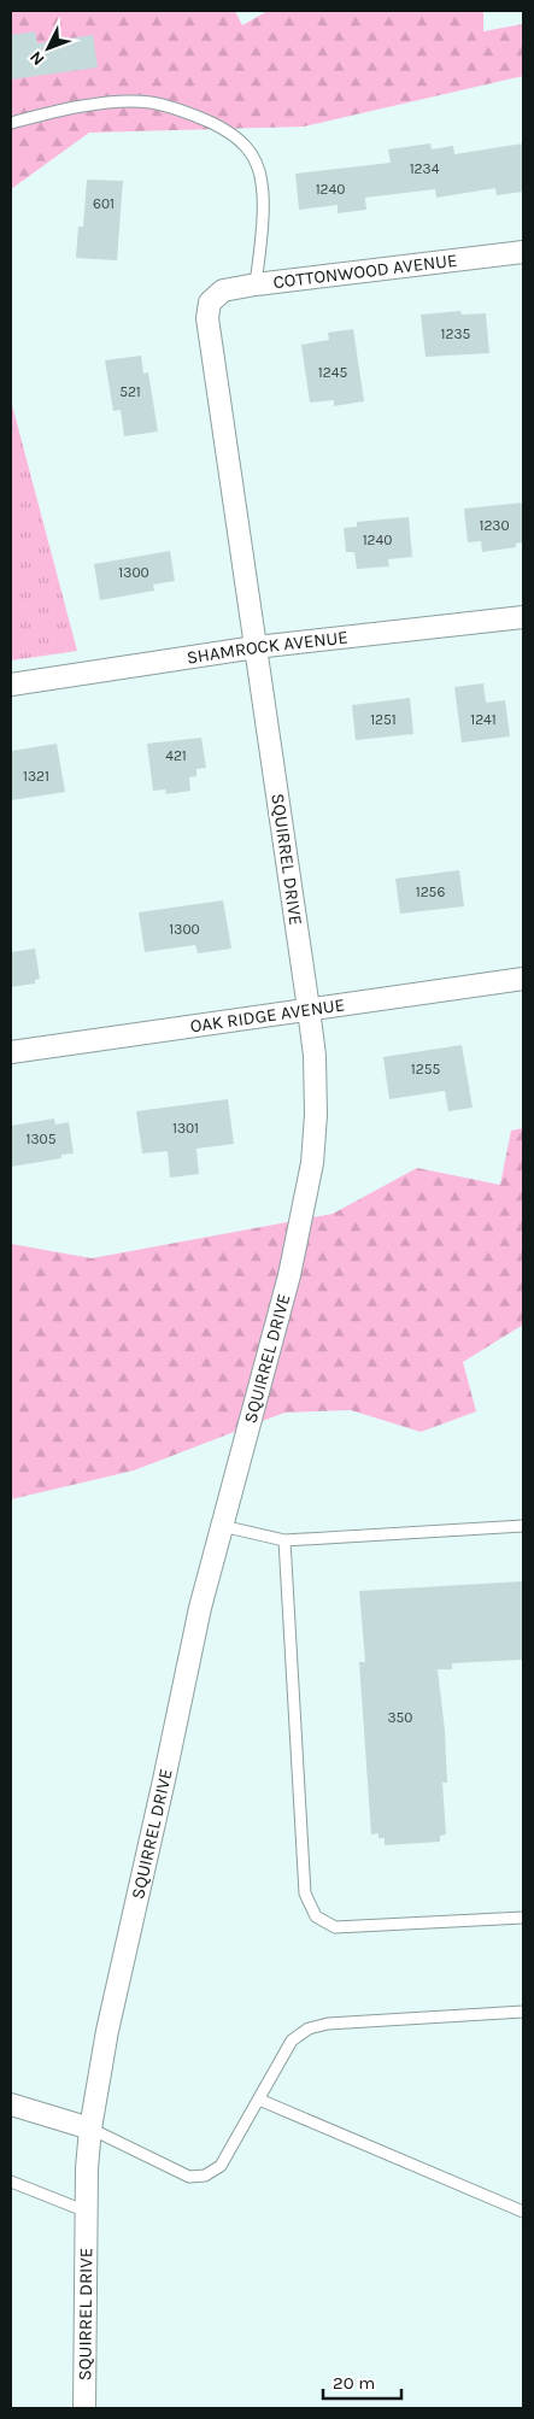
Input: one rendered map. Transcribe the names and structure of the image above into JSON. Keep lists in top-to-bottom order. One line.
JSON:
{"streets":{"street":["COTTONWOOD AVENUE","SHAMROCK AVENUE","SQUIRREL DRIVE","OAK RIDGE AVENUE"]},"crossings":[["COTTONWOOD AVENUE","SQUIRREL DRIVE"],["SHAMROCK AVENUE","SQUIRREL DRIVE"],["SQUIRREL DRIVE","OAK RIDGE AVENUE"]],"house_numbers":["1234","1240","601","1235","1245","521","1230","1240","1300","1251","1241","421","1321","1256","1300","1255","1301","1305","350"],"scale_bar":"20 m","north":"bottom left"}
